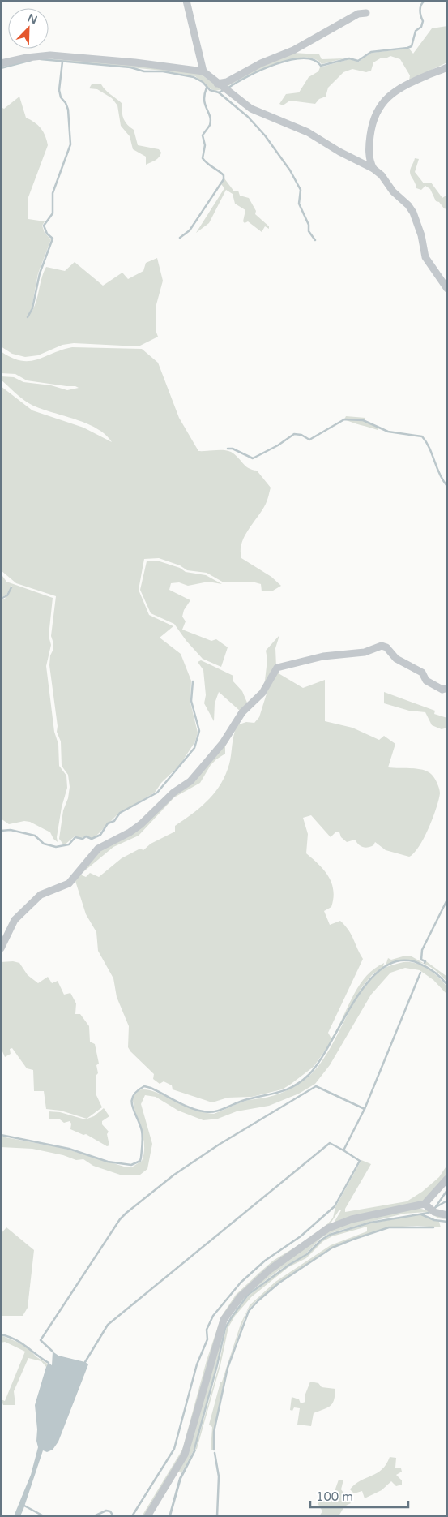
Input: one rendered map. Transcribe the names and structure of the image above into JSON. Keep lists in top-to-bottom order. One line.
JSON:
{"scale_bar":"100 m","north":"top right"}
